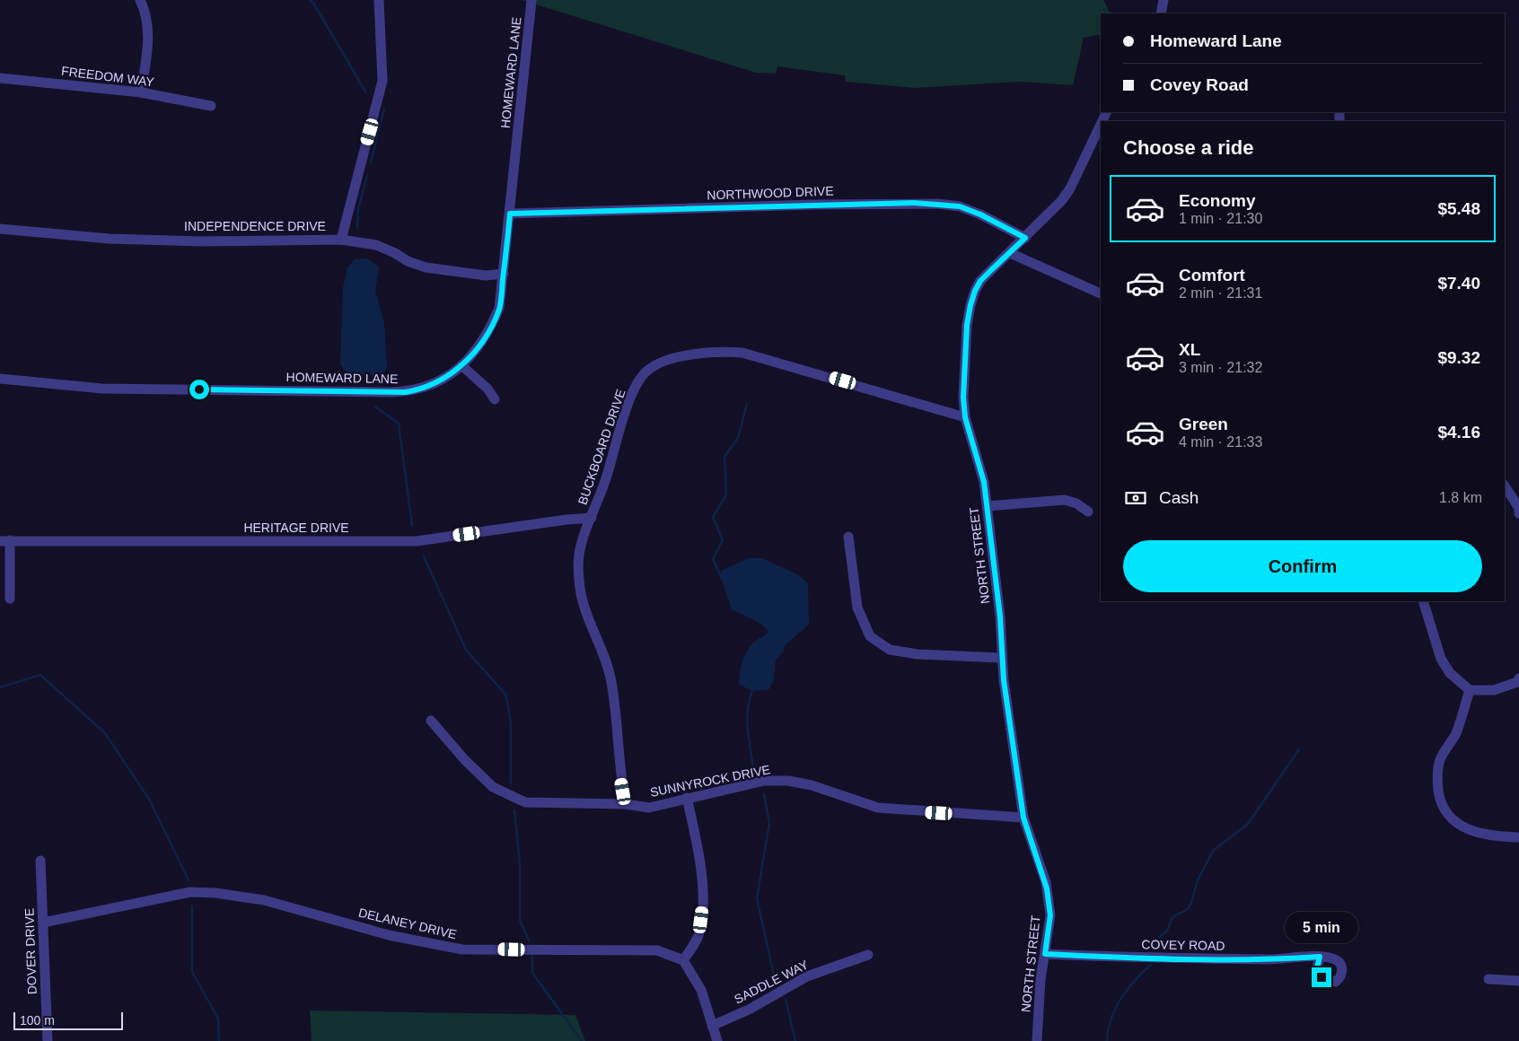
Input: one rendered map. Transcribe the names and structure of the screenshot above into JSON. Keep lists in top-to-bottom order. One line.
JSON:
{"streets":{"street":["HOMEWARD LANE","FREEDOM WAY","NORTHWOOD DRIVE","INDEPENDENCE DRIVE","BUCKBOARD DRIVE","HERITAGE DRIVE","NORTH STREET","SUNNYROCK DRIVE","DELANEY DRIVE","COVEY ROAD","DOVER DRIVE","SADDLE WAY"]},"crossings":[["HOMEWARD LANE","NORTHWOOD DRIVE"],["HOMEWARD LANE","INDEPENDENCE DRIVE"],["NORTHWOOD DRIVE","NORTH STREET"],["BUCKBOARD DRIVE","HERITAGE DRIVE"],["BUCKBOARD DRIVE","NORTH STREET"],["BUCKBOARD DRIVE","SUNNYROCK DRIVE"],["NORTH STREET","SUNNYROCK DRIVE"],["NORTH STREET","COVEY ROAD"],["DELANEY DRIVE","DOVER DRIVE"]],"scale_bar":"100 m","page":{"banner":["Homeward Lane","Covey Road"],"heading":"Choose a ride","list":[{"name":"Economy","note":"1 min · 21:30","value":"$5.48"},{"name":"Comfort","note":"2 min · 21:31","value":"$7.40"},{"name":"XL","note":"3 min · 21:32","value":"$9.32"},{"name":"Green","note":"4 min · 21:33","value":"$4.16"}],"pay":["Cash","1.8 km"],"buttons":"Confirm","bubble":"5 min","scale":"100 m"}}
